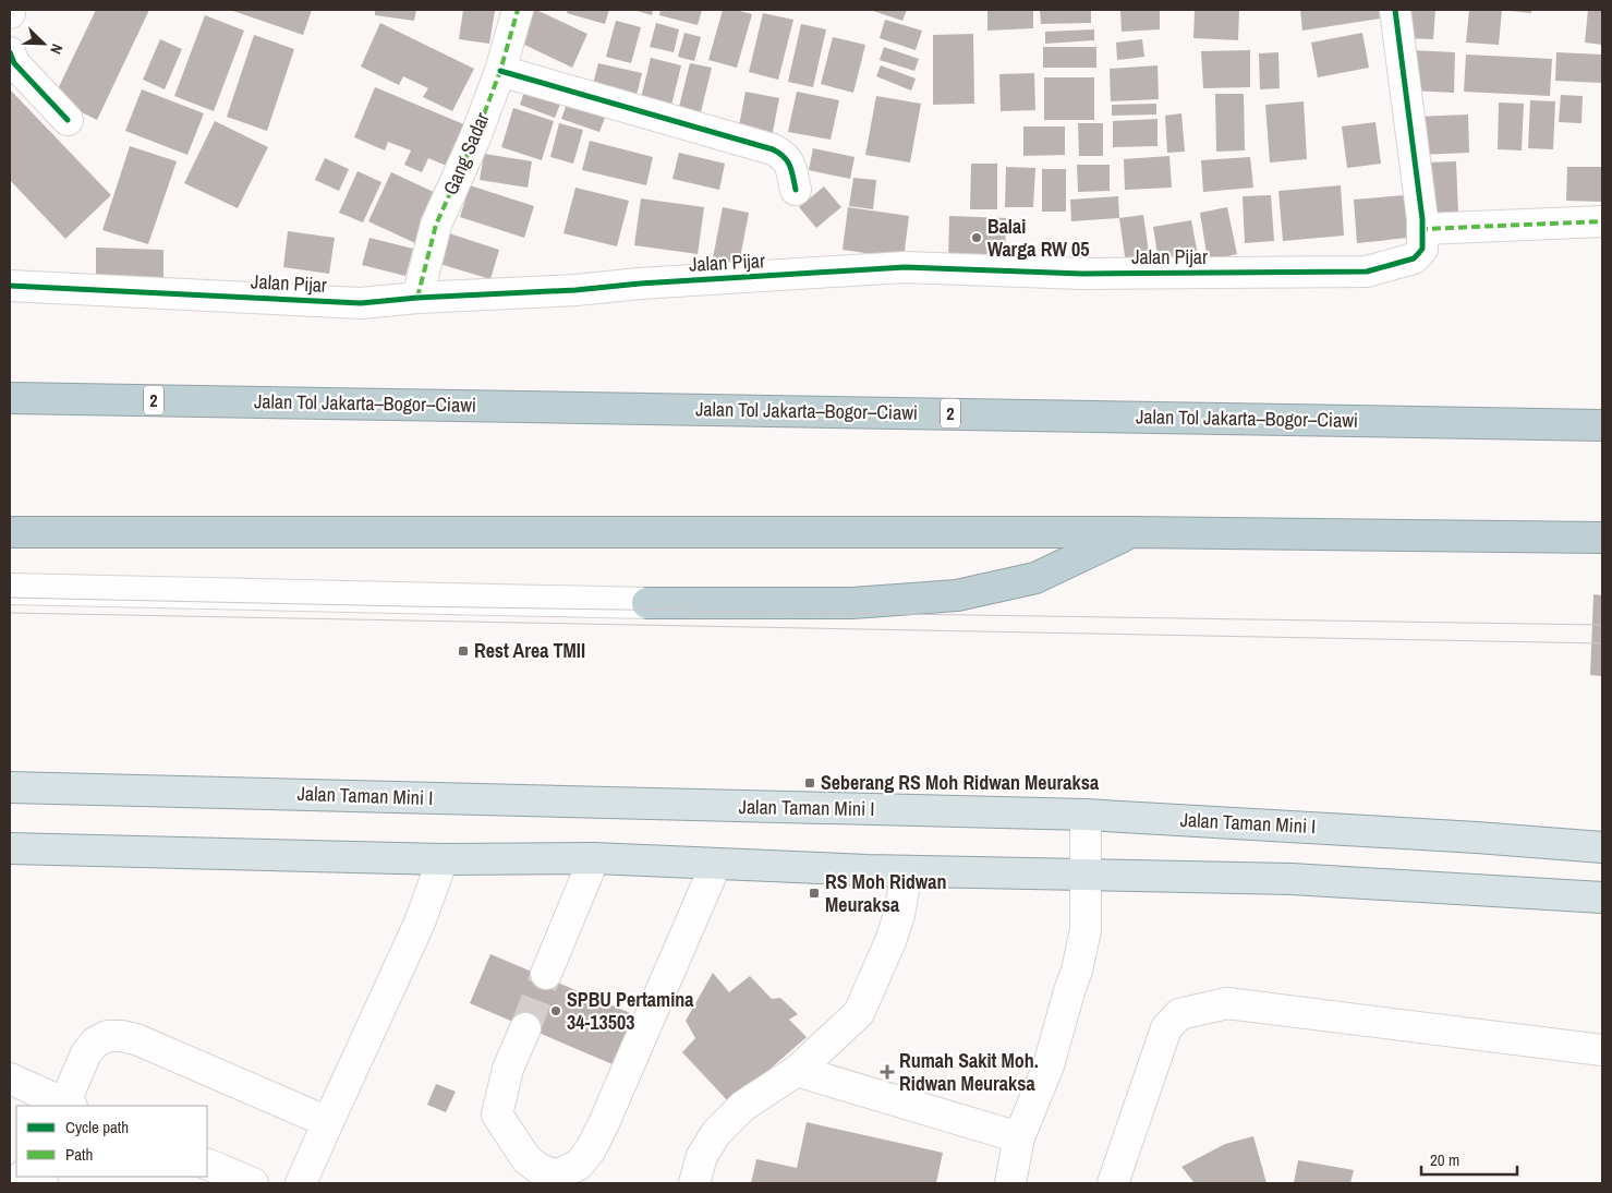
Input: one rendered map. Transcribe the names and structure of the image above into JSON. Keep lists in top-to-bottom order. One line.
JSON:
{"streets":{"highway":["2","Jalan Tol Jakarta–Bogor–Ciawi"],"main road":["Jalan Taman Mini I"],"street":["Gang Sadar","Jalan Pijar"]},"crossings":[["Gang Sadar","Jalan Pijar"]],"places":{"other":["Balai Warga RW 05","SPBU Pertamina 34-13503"],"transit":["Rest Area TMII","Seberang RS Moh Ridwan Meuraksa","RS Moh Ridwan Meuraksa"],"health":["Rumah Sakit Moh. Ridwan Meuraksa"]},"legend":["Cycle path","Path"],"scale_bar":"20 m","north":"bottom right"}
